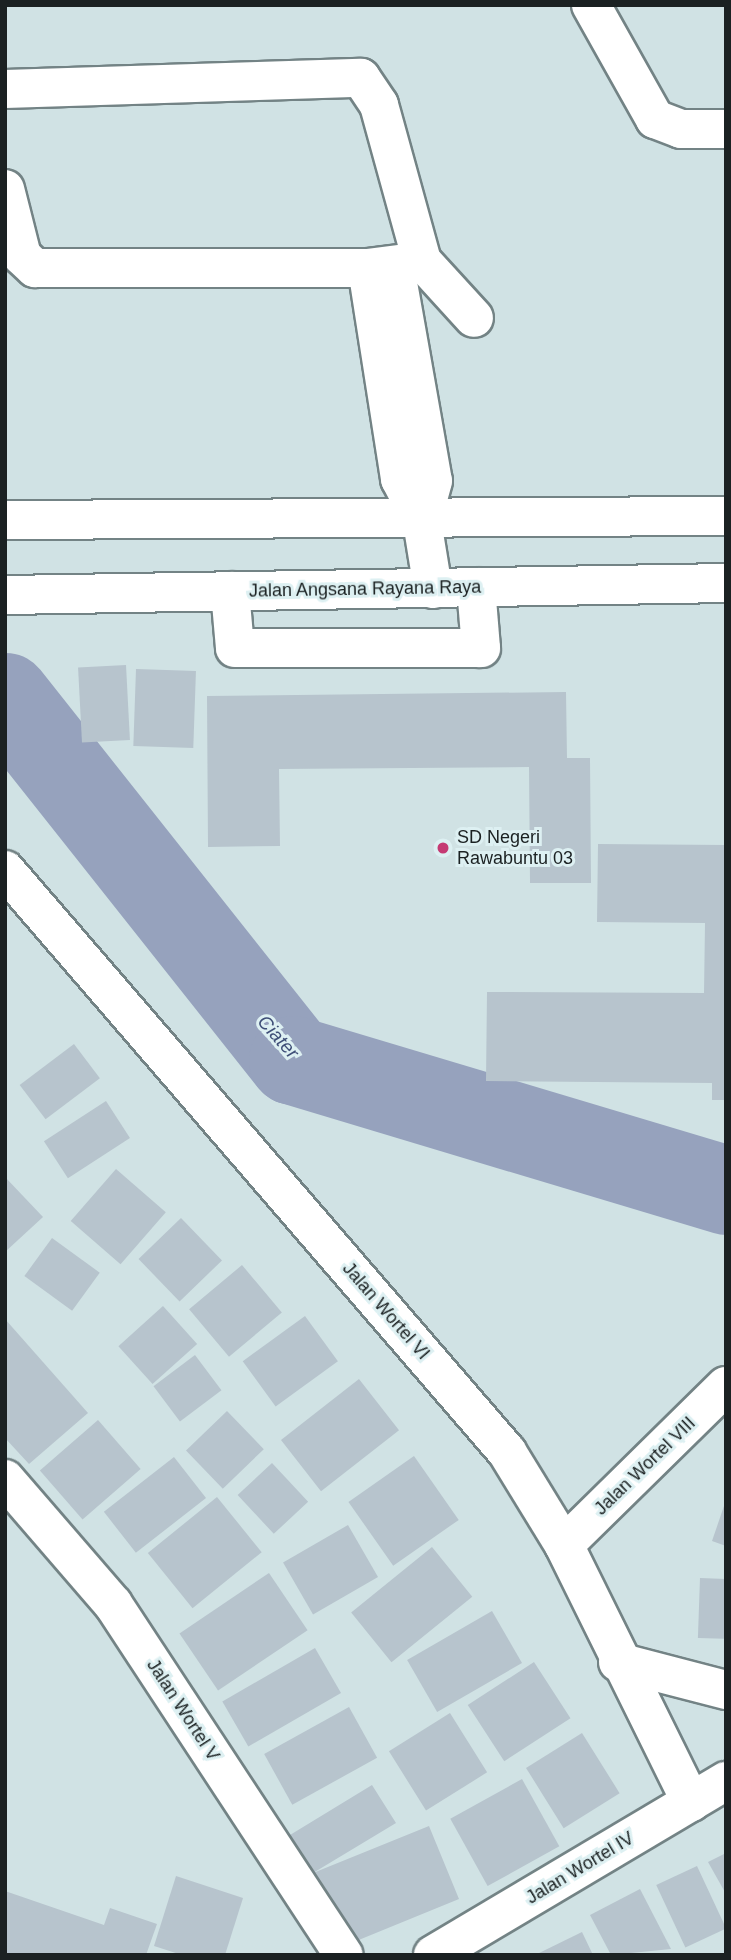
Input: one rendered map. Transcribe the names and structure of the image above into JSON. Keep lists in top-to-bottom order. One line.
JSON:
{"streets":{"street":["Jalan Angsana Rayana Raya","Jalan Wortel VI","Jalan Wortel VIII","Jalan Wortel V","Jalan Wortel IV"]},"crossings":[["Jalan Wortel VI","Jalan Wortel VIII"],["Jalan Wortel VI","Jalan Wortel IV"]],"water":["Ciater"],"places":["SD Negeri Rawabuntu 03"]}
